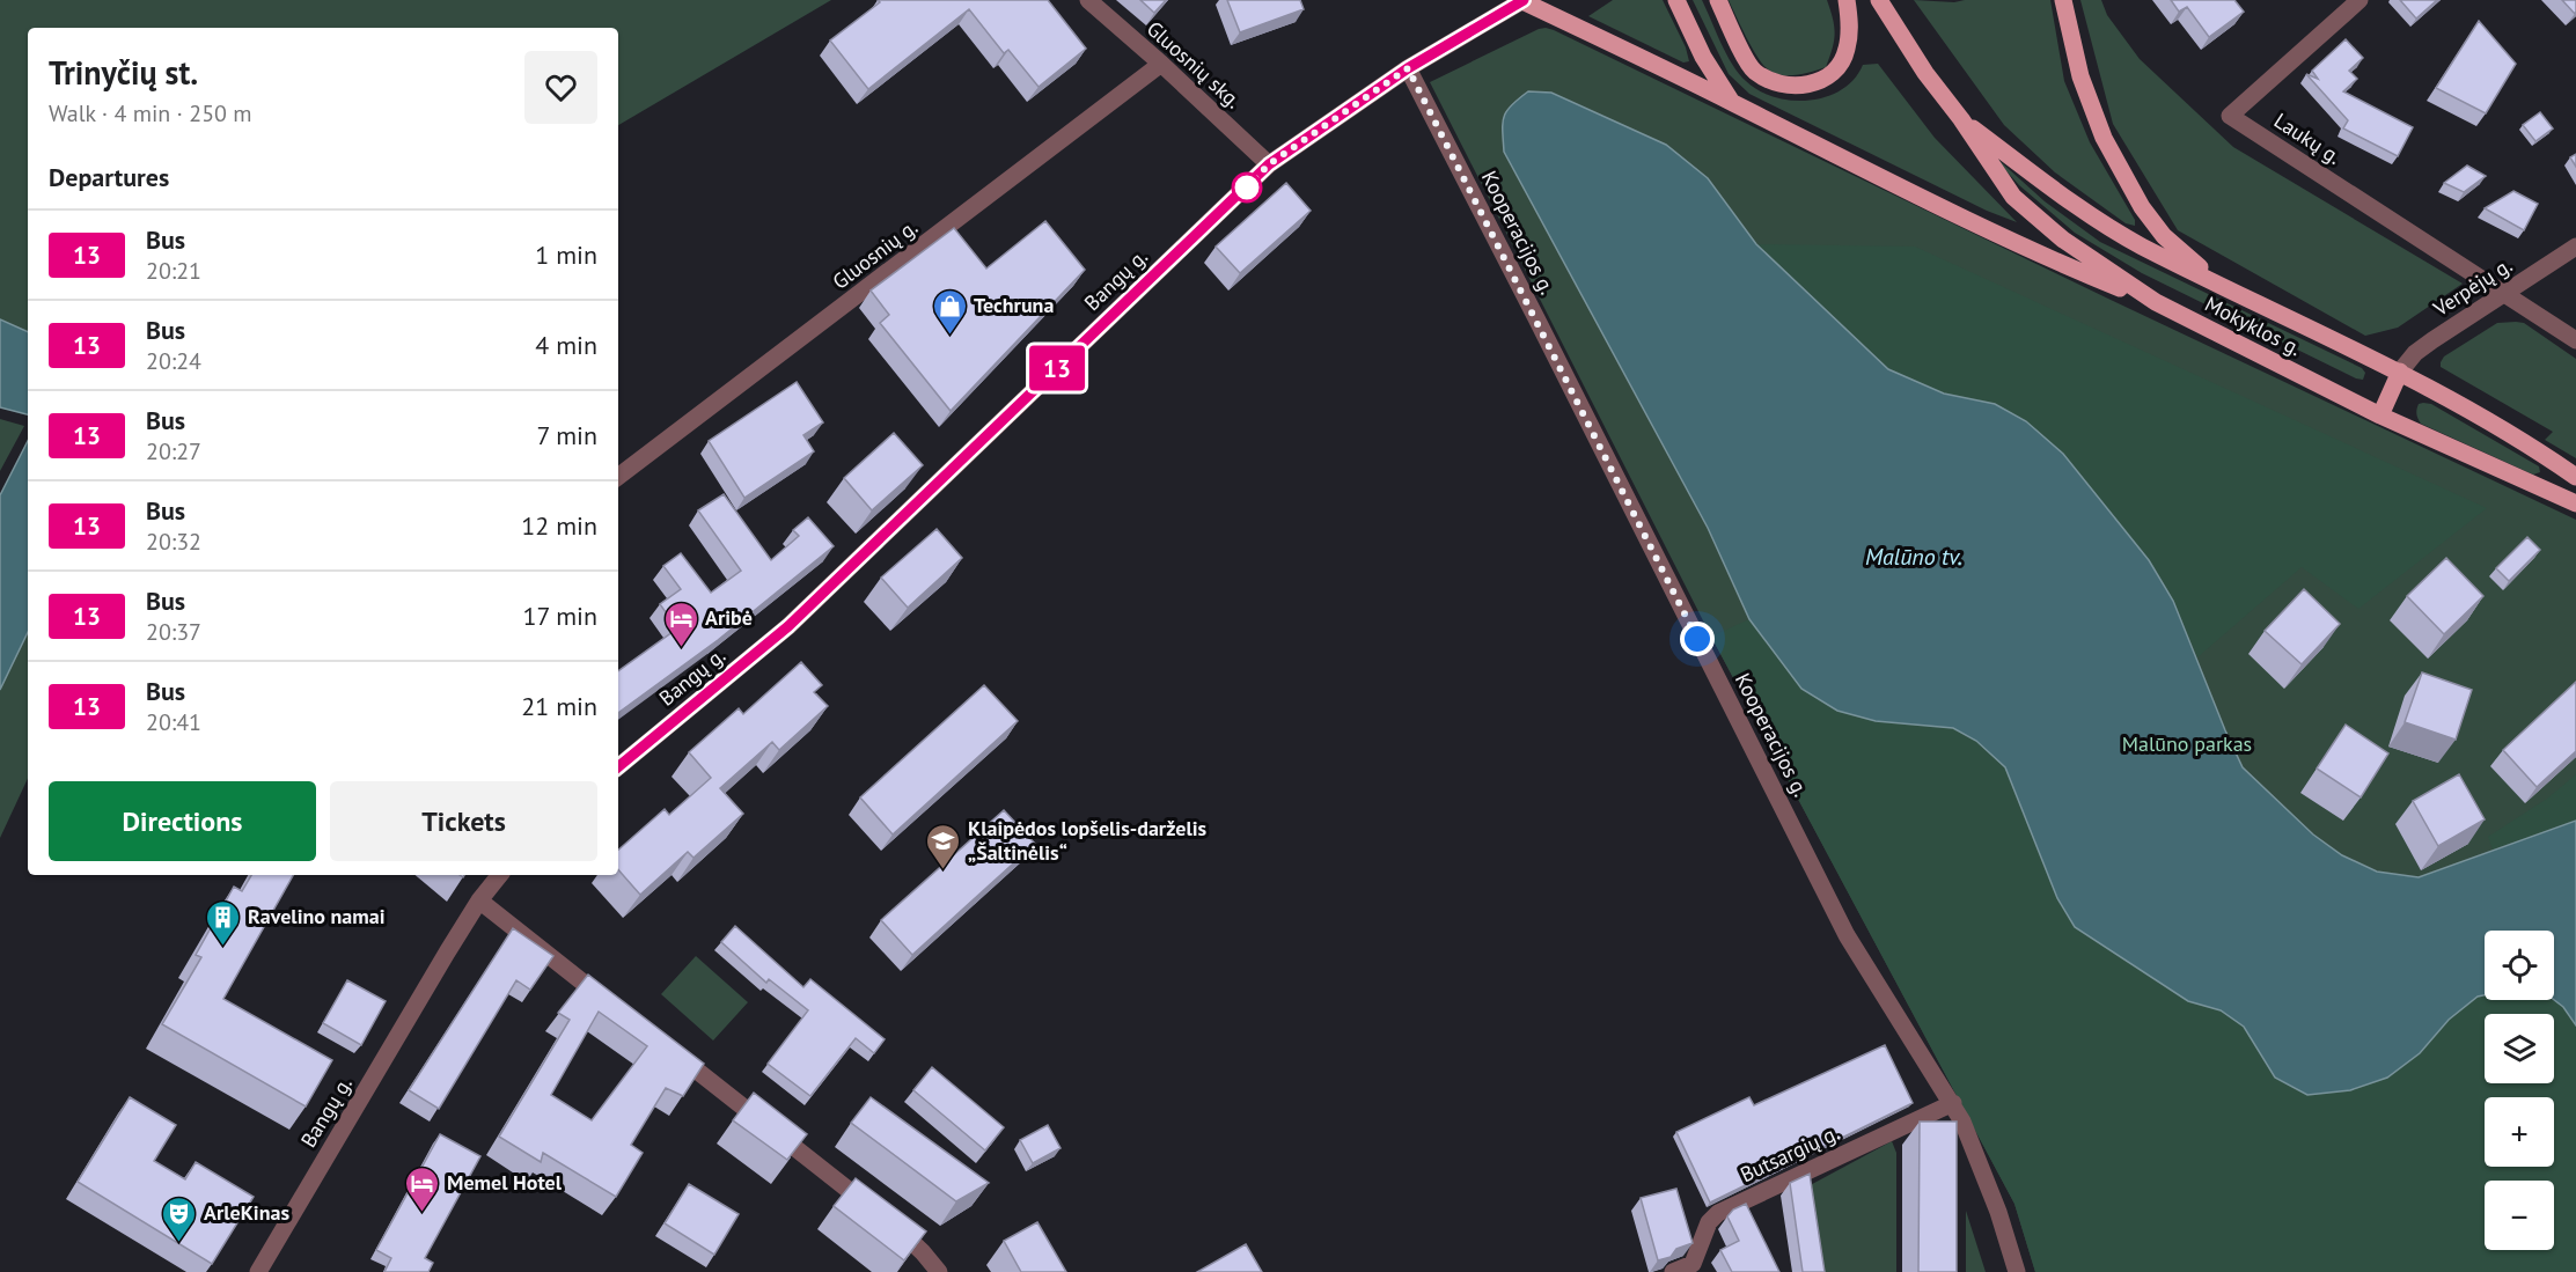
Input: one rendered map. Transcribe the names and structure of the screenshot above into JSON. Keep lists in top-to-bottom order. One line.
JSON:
{"streets":{"main road":["Mokyklos g."],"street":["Gluosnių skg.","Laukų g.","Kooperacijos g.","Gluosnių g.","Bangų g.","Verpėjų g.","Butsargių g."]},"crossings":[["Gluosnių skg.","Gluosnių g."],["Gluosnių skg.","Bangų g."],["Laukų g.","Verpėjų g."],["Kooperacijos g.","Bangų g."],["Kooperacijos g.","Butsargių g."],["Verpėjų g.","Mokyklos g."]],"water":["Malūno tv."],"parks":["Malūno parkas"],"places":{"shop":["Techruna"],"hotel":["Aribė","Memel Hotel"],"school or university":["Klaipėdos lopšelis-darželis „Šaltinėlis“"],"building":["Ravelino namai"],"theatre":["ArleKinas"]},"lines":["bus line 13"],"page":{"on_map":"13","heading":[["Trinyčių st.","Walk · 4 min · 250 m"],"Departures"],"list":[{"mark":"13","name":"Bus","note":"20:21","value":"1 min"},{"mark":"13","name":"Bus","note":"20:24","value":"4 min"},{"mark":"13","name":"Bus","note":"20:27","value":"7 min"},{"mark":"13","name":"Bus","note":"20:32","value":"12 min"},{"mark":"13","name":"Bus","note":"20:37","value":"17 min"},{"mark":"13","name":"Bus","note":"20:41","value":"21 min"}],"buttons":["Directions","Tickets"],"map_buttons":["+","−"]}}
